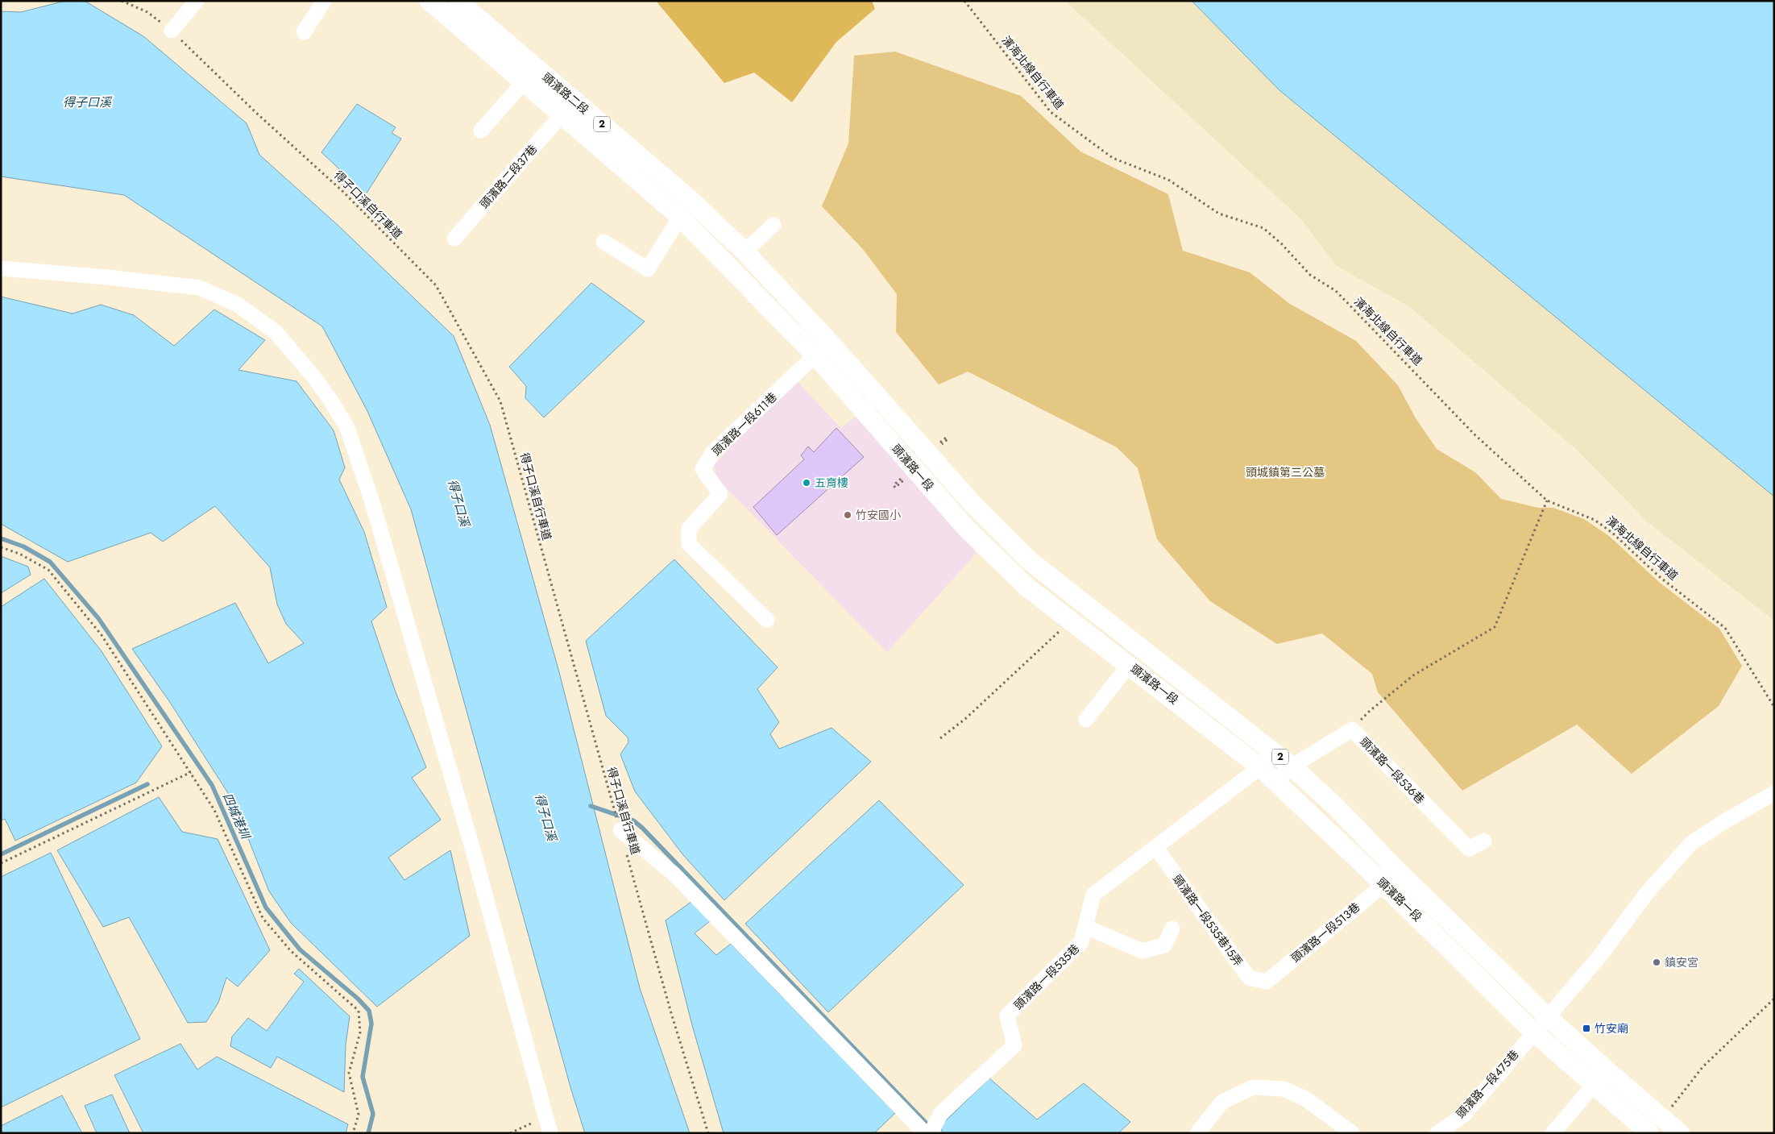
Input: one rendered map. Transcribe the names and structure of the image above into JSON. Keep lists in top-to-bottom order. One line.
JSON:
{"streets":{"main road":["頭濱路二段","2","頭濱路一段"],"lane":["頭濱路二段37巷","頭濱路一段611巷","頭濱路一段536巷","頭濱路一段535巷15弄","頭濱路一段513巷","頭濱路一段535巷","頭濱路一段475巷"],"path":["濱海北線自行車道","得子口溪自行車道"]},"crossings":[["頭濱路二段","頭濱路二段37巷"],["頭濱路二段","頭濱路一段"],["頭濱路一段611巷","頭濱路一段"],["頭濱路一段","頭濱路一段536巷"],["頭濱路一段","頭濱路一段513巷"],["頭濱路一段","頭濱路一段535巷"],["頭濱路一段","頭濱路一段475巷"],["頭濱路一段535巷15弄","頭濱路一段513巷"],["頭濱路一段535巷15弄","頭濱路一段535巷"]],"water":["得子口溪","四城港圳"],"parks":["頭城鎮第三公墓"],"places":{"other":["五育樓","竹安國小","鎮安宮"],"transit":["竹安廟"]}}
